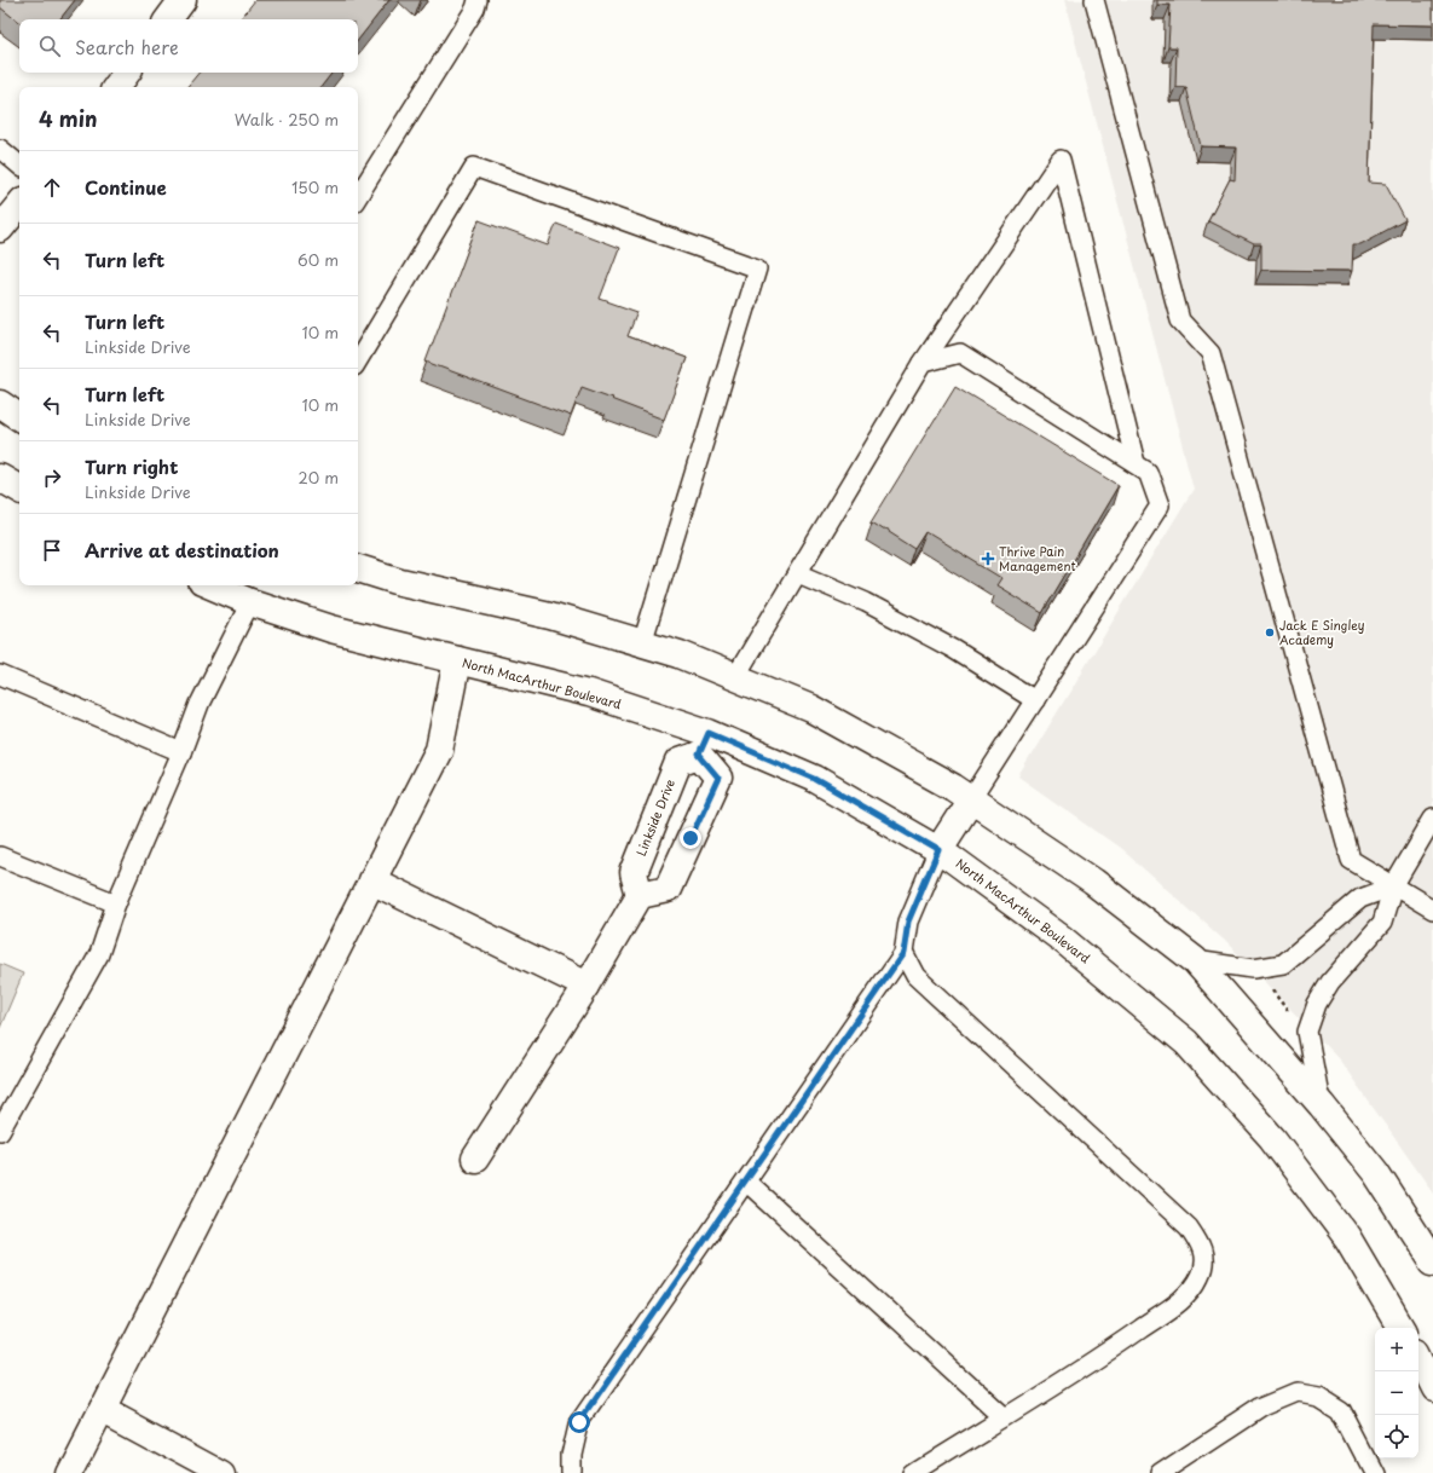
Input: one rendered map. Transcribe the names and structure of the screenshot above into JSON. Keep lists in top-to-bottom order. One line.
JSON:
{"streets":{"main road":["North MacArthur Boulevard","Linkside Drive"]},"crossings":[["North MacArthur Boulevard","Linkside Drive"]],"places":{"health":["Thrive Pain Management"],"other":["Jack E Singley Academy"]},"page":{"search":"Search here","heading":["4 min","Walk · 250 m"],"list":[["Continue","150 m"],["Turn left","60 m"],["Turn left","Linkside Drive","10 m"],["Turn left","Linkside Drive","10 m"],["Turn right","Linkside Drive","20 m"],"Arrive at destination"],"map_buttons":["+","−"]}}
